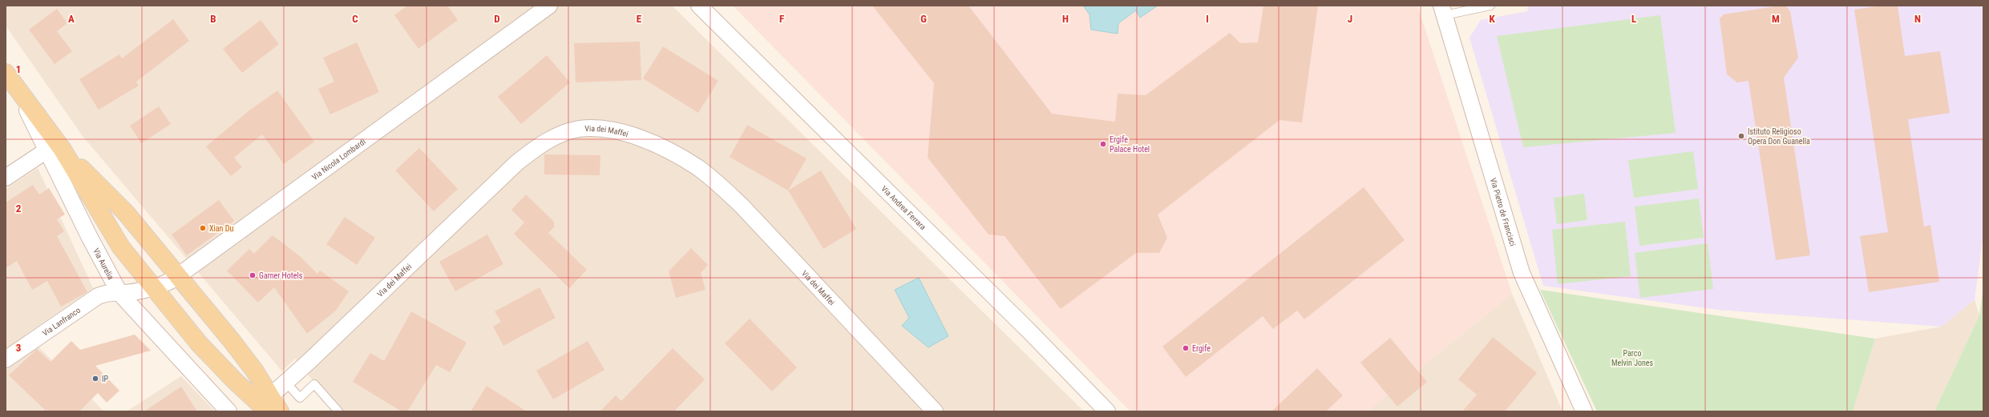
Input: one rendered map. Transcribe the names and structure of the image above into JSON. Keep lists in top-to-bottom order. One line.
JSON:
{"streets":{"main road":["Via Aurelia"],"street":["Via dei Maffei","Via Nicola Lombardi","Via Andrea Ferrara","Via Pietro de Francisci","Via Lanfranco"]},"crossings":[["Via dei Maffei","Via Aurelia"],["Via Nicola Lombardi","Via Aurelia"],["Via Nicola Lombardi","Via Lanfranco"],["Via Aurelia","Via Lanfranco"]],"parks":["Parco Melvin Jones"],"places":["Istituto Religioso Opera Don Guanella","Ergife Palace Hotel","Xian Du","Garner Hotels","Ergife","IP"],"grid":{"columns":["A","B","C","D","E","F","G","H","I","J","K","L","M","N"],"rows":["1","2","3"]}}
